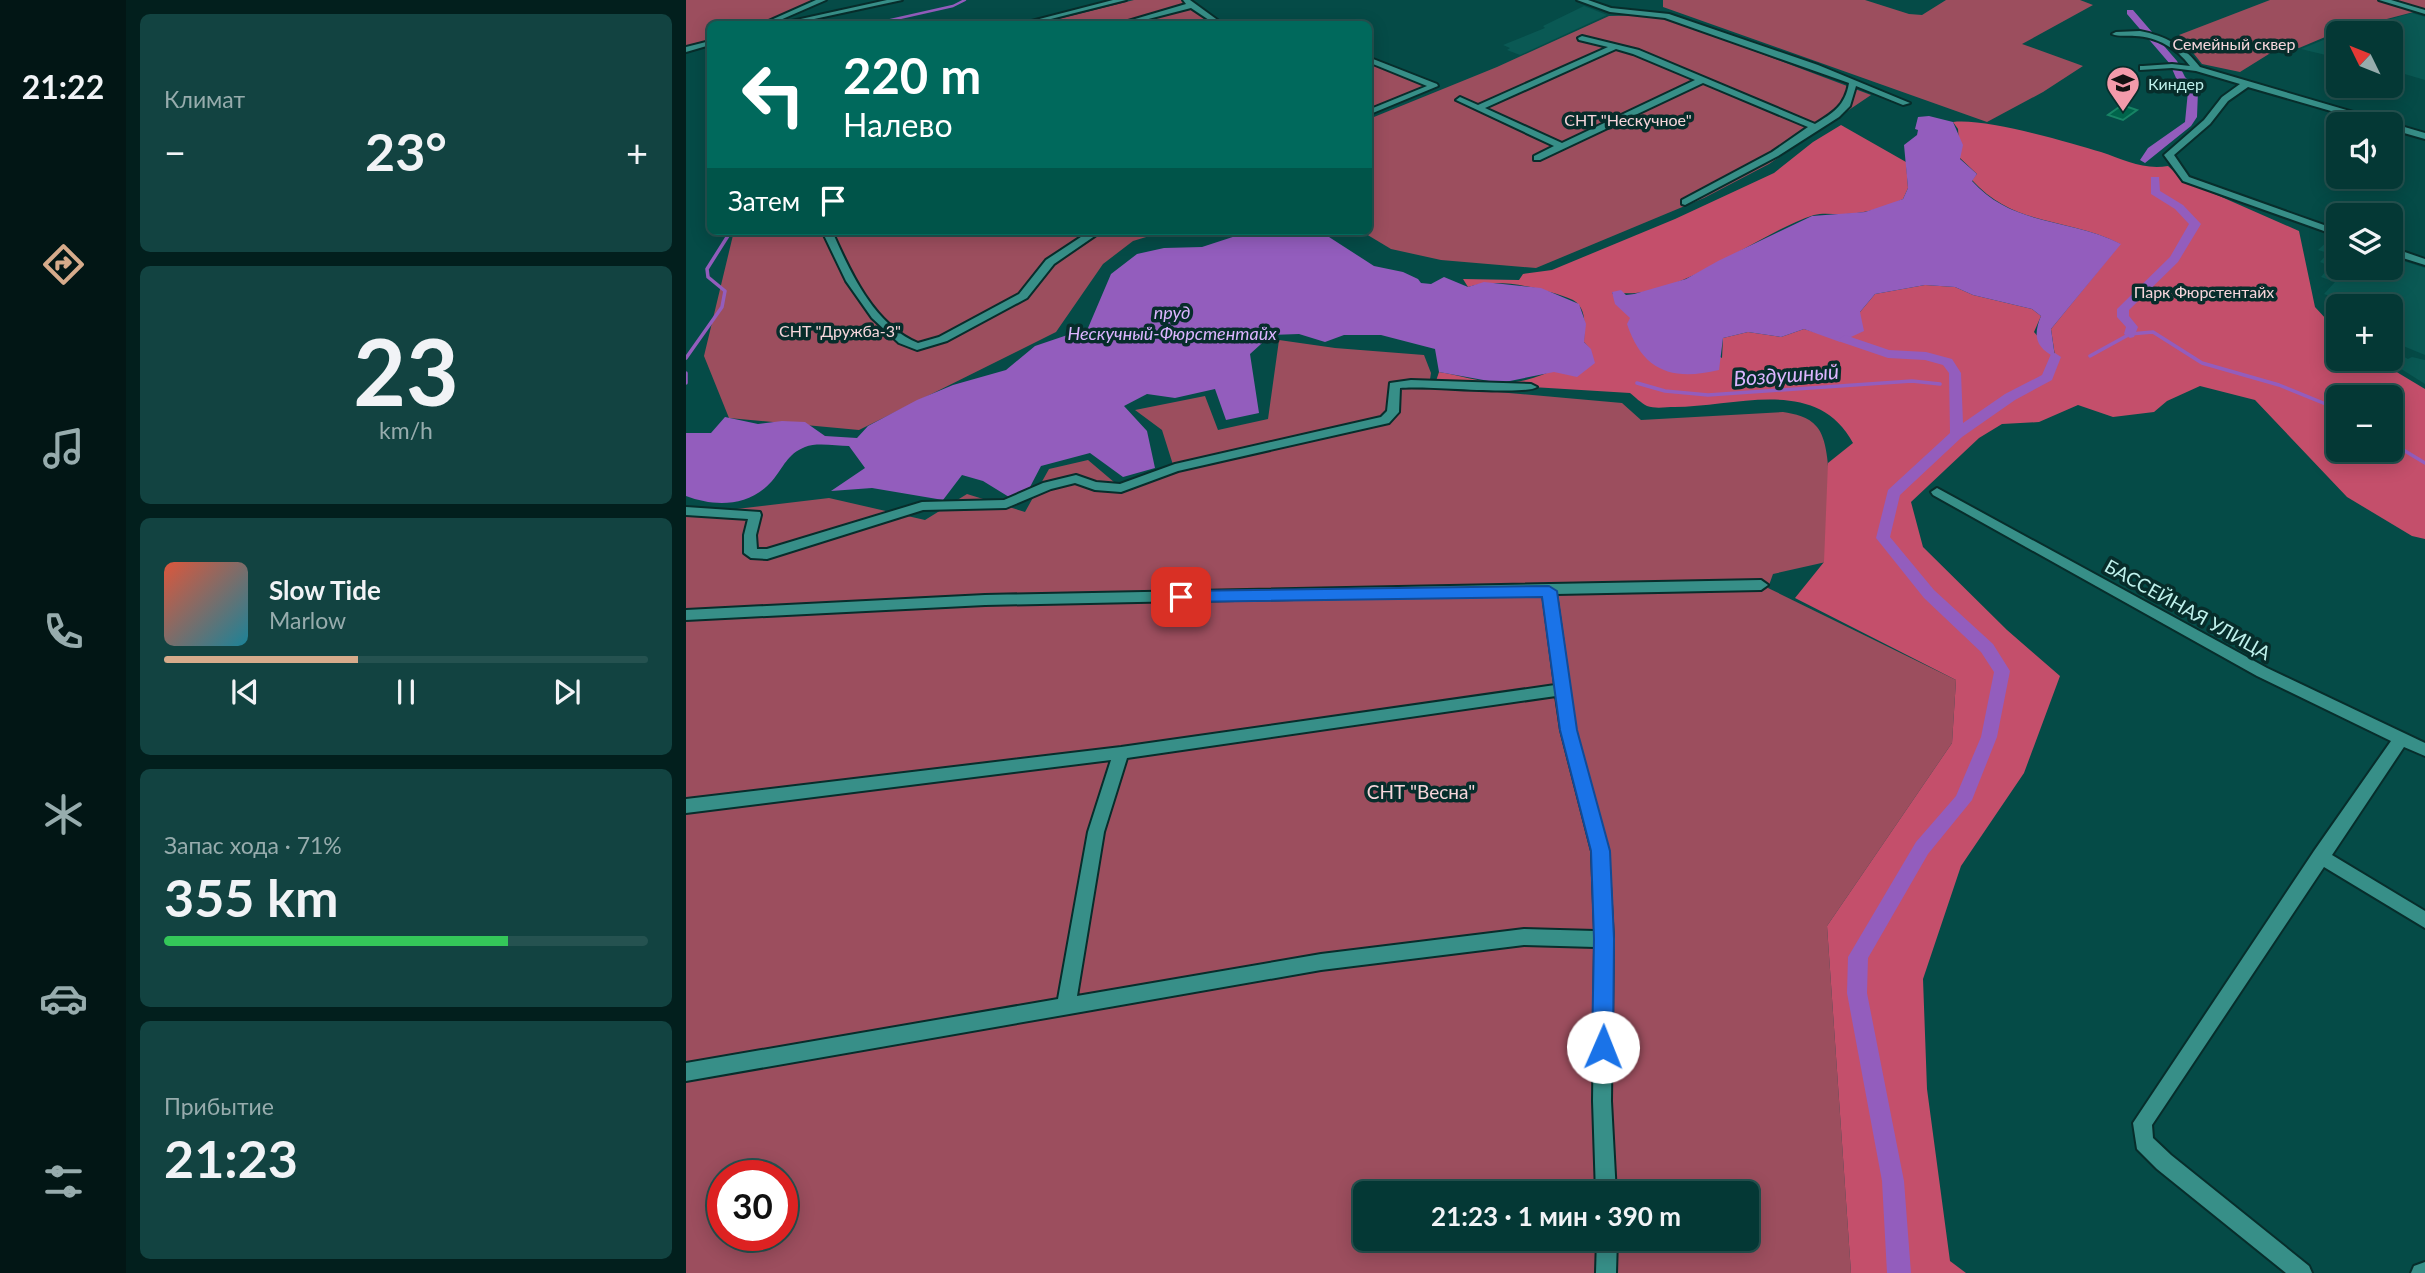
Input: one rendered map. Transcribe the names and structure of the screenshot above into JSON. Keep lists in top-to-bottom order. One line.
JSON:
{"streets":{"street":["БАССЕЙНАЯ УЛИЦА"]},"water":["пруд Нескучный-Фюрстентайх","Воздушный"],"parks":["Семейный сквер","СНТ \"Нескучное\"","Парк Фюрстентайх","СНТ \"Дружба-3\"","СНТ \"Весна\""],"places":{"school or university":["Киндер"]},"north":"top left","page":{"tabs":"21:22","tile":["Климат",["23","km/h"],["Запас хода · 71%","355 km"],["Прибытие","21:23"]],"map_buttons":["+","−"],"turn":["220 m","Налево"],"heat":["−","23°","+"],"then":"Затем","song":["Slow Tide","Marlow"],"limit":"30","trip":"21:23 · 1 мин · 390 m"}}
